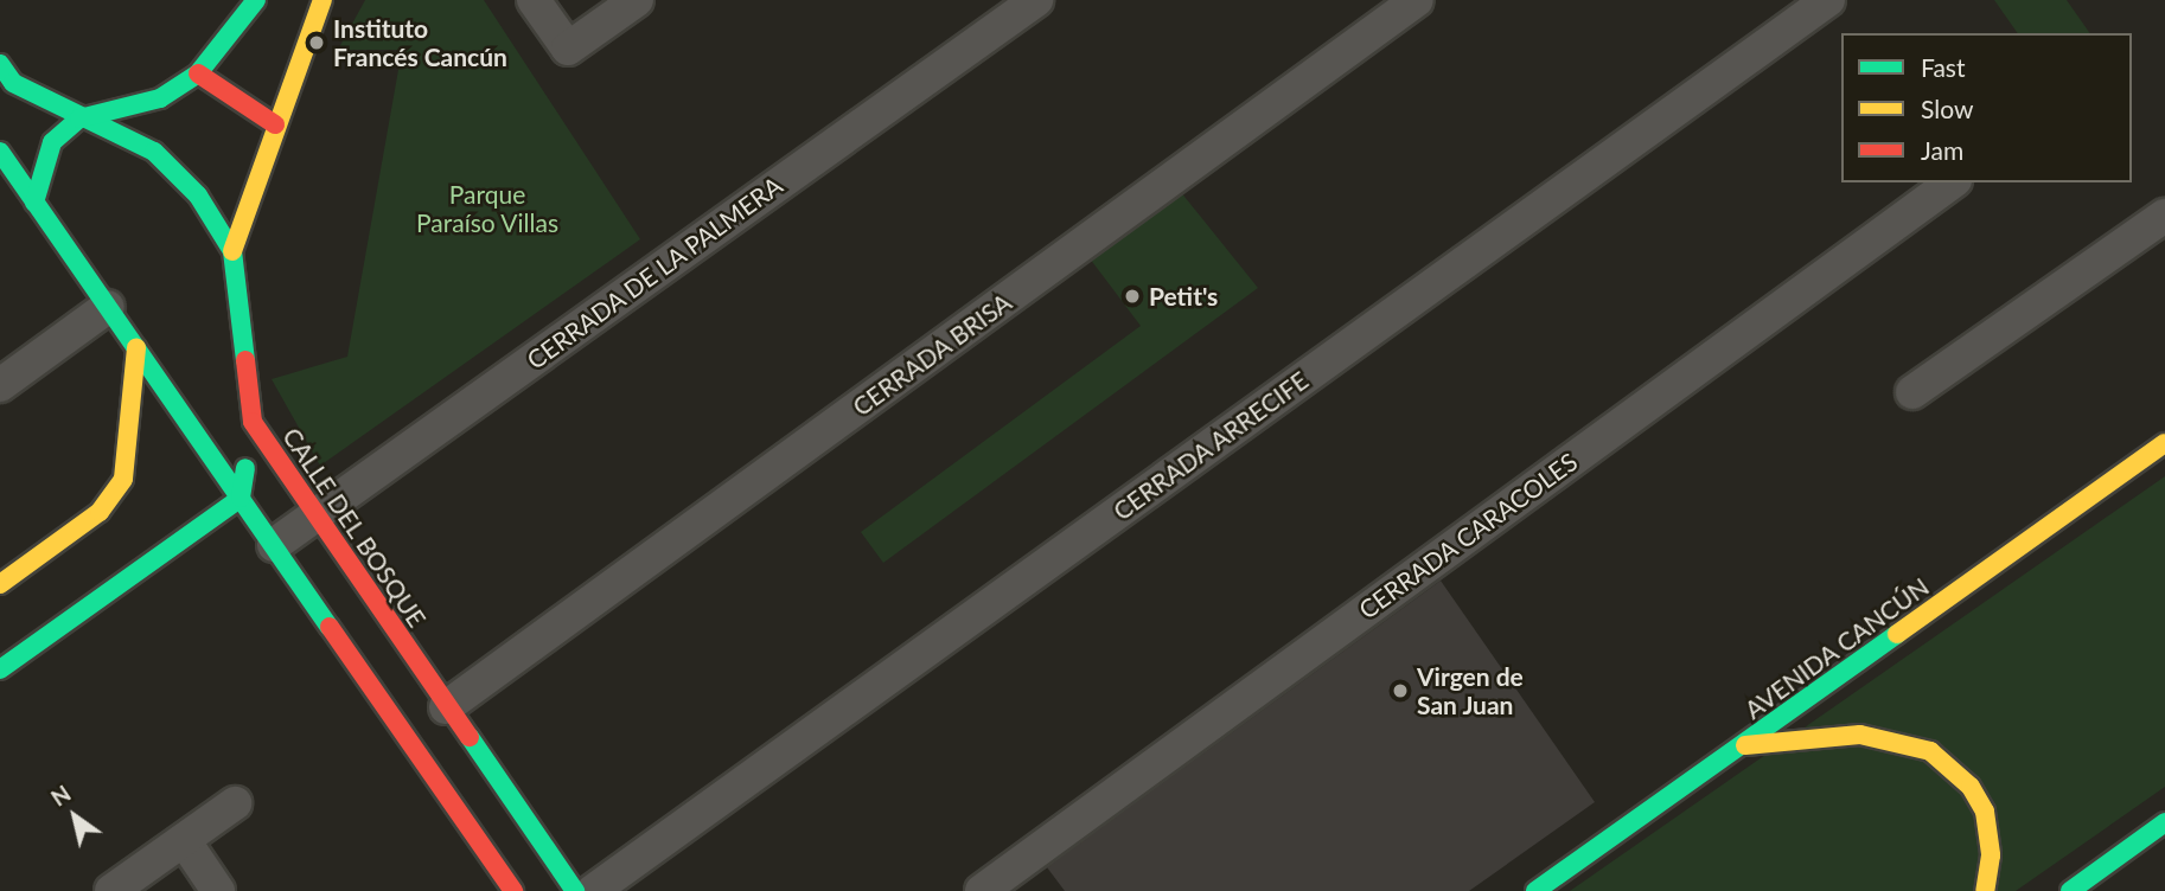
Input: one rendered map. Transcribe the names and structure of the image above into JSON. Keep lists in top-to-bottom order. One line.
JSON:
{"streets":{"street":["CERRADA DE LA PALMERA","CERRADA BRISA","CERRADA ARRECIFE","CALLE DEL BOSQUE","CERRADA CARACOLES","AVENIDA CANCÚN"]},"crossings":[["CERRADA DE LA PALMERA","CALLE DEL BOSQUE"],["CERRADA BRISA","CALLE DEL BOSQUE"]],"parks":["Parque Paraíso Villas"],"places":["Instituto Francés Cancún","Petit's","Virgen de San Juan"],"legend":["Fast","Slow","Jam"],"north":"top left"}
